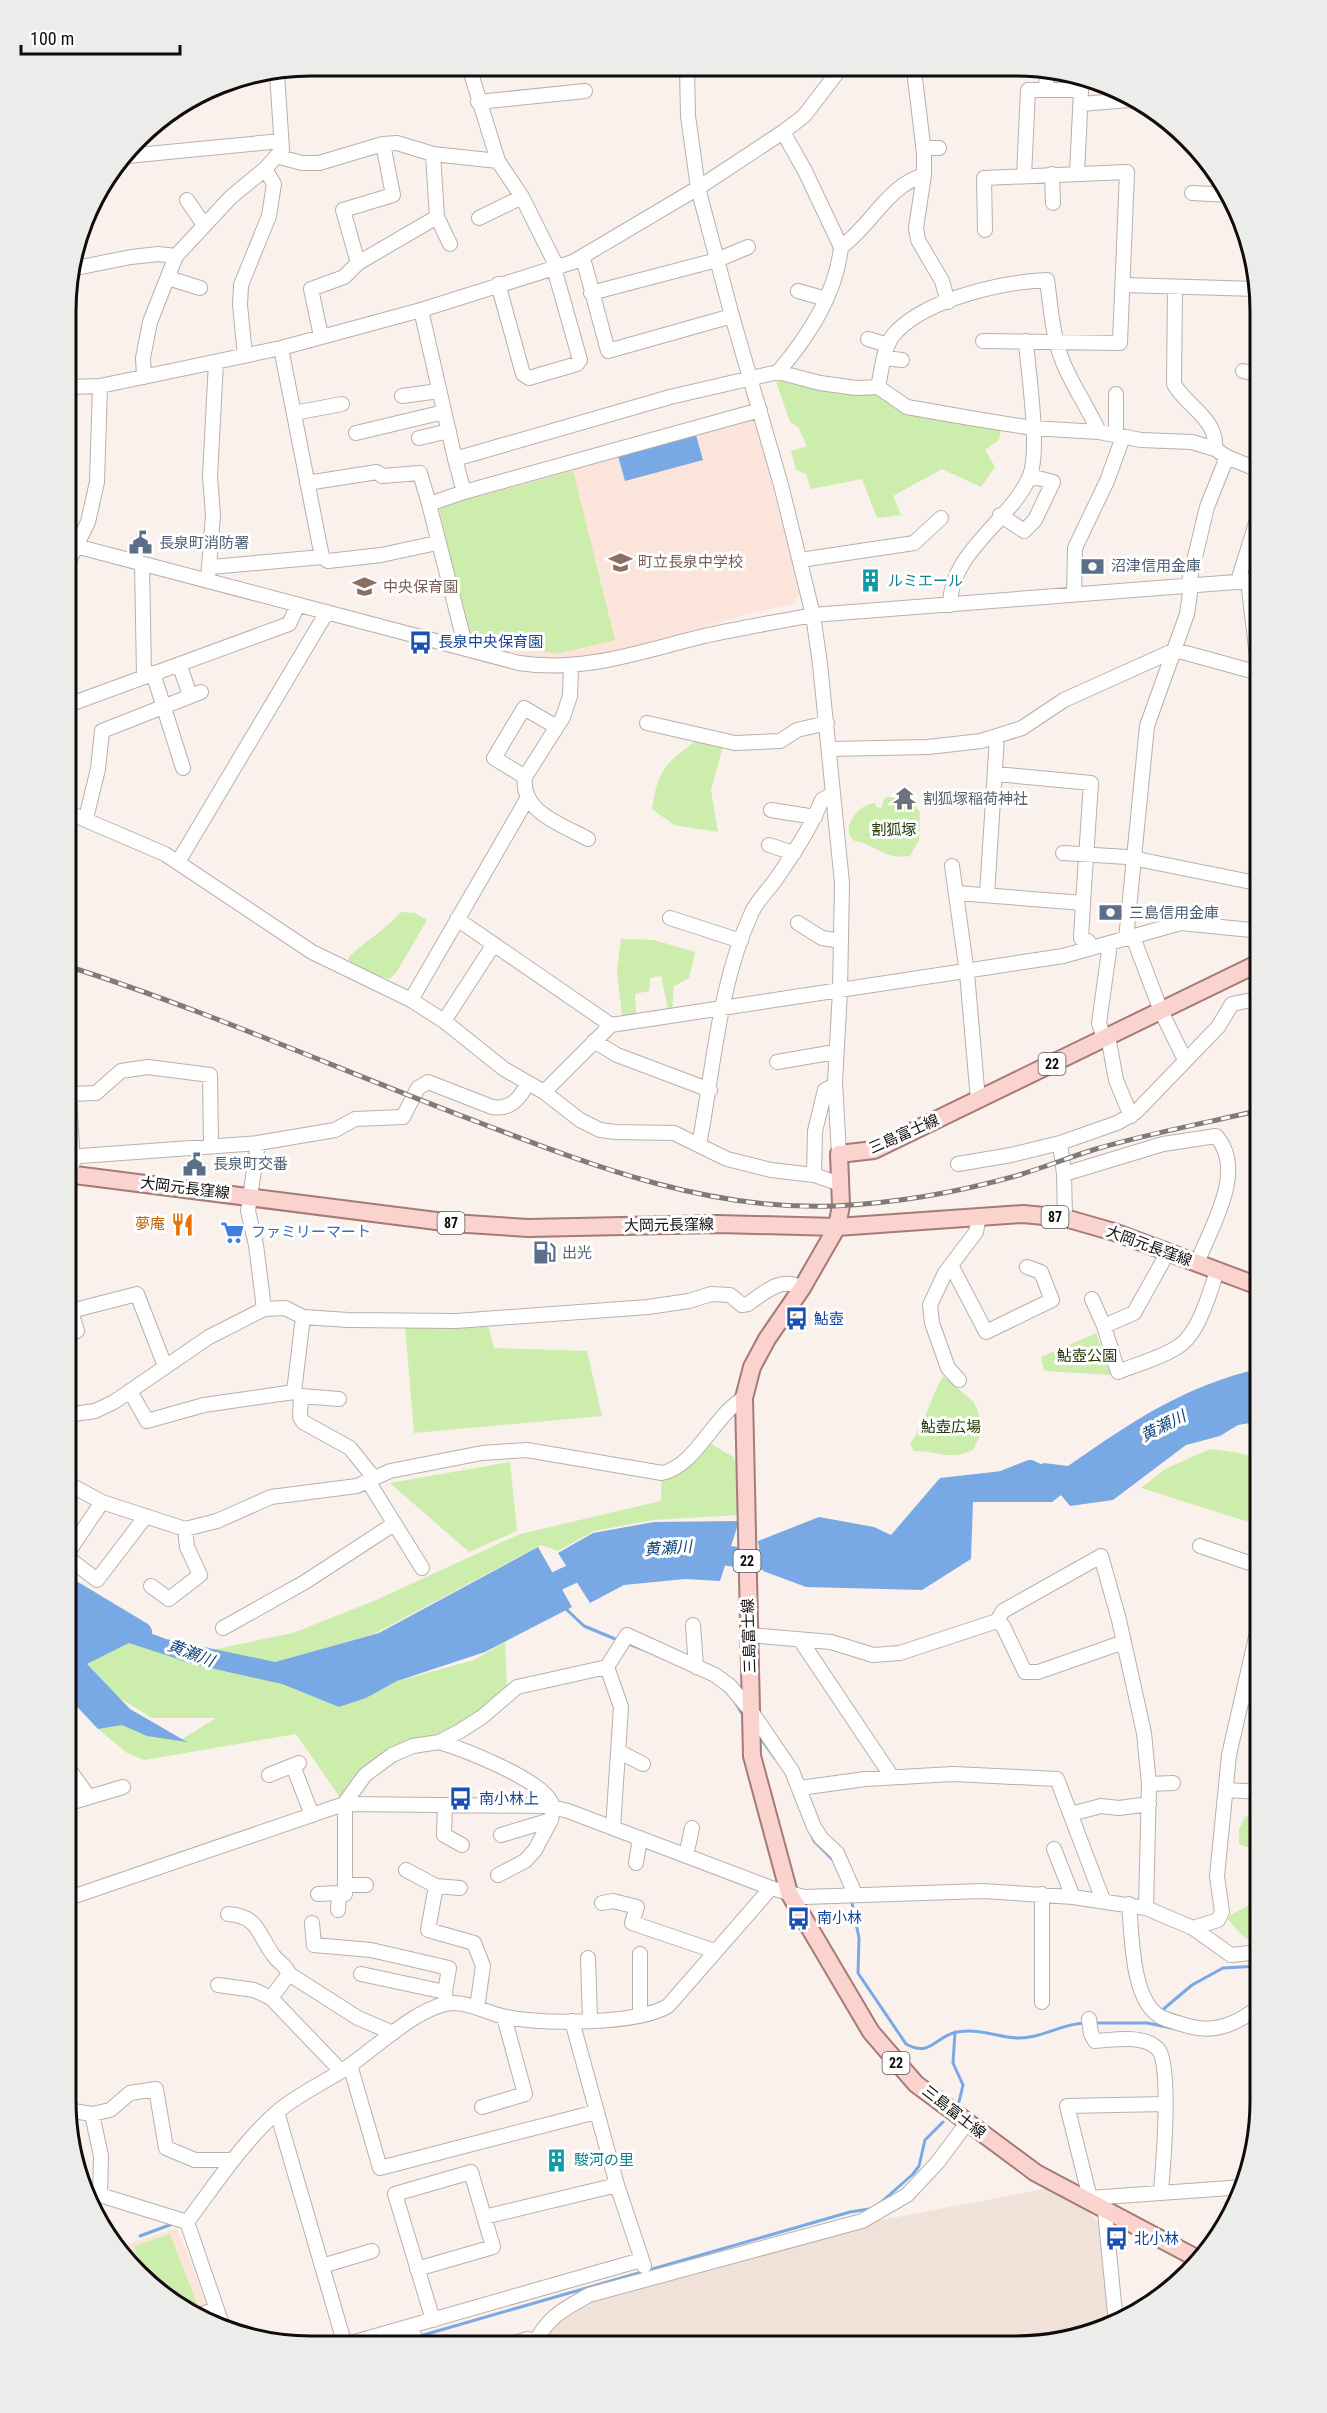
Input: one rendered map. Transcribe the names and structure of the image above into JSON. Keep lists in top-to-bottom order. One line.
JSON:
{"streets":{"main road":["22","三島富士線","大岡元長窪線","87"]},"crossings":[["三島富士線","大岡元長窪線"]],"water":["黄瀬川"],"parks":["割狐塚","鮎壺公園","鮎壺広場"],"places":{"public building":["長泉町消防署","長泉町交番"],"school or university":["町立長泉中学校","中央保育園"],"bank":["沼津信用金庫","三島信用金庫"],"building":["ルミエール","駿河の里"],"bus stop":["長泉中央保育園","鮎壺","南小林上","南小林","北小林"],"temple":["割狐塚稲荷神社"],"restaurant":["夢庵"],"supermarket":["ファミリーマート"],"fuel station":["出光"]},"scale_bar":"100 m"}
